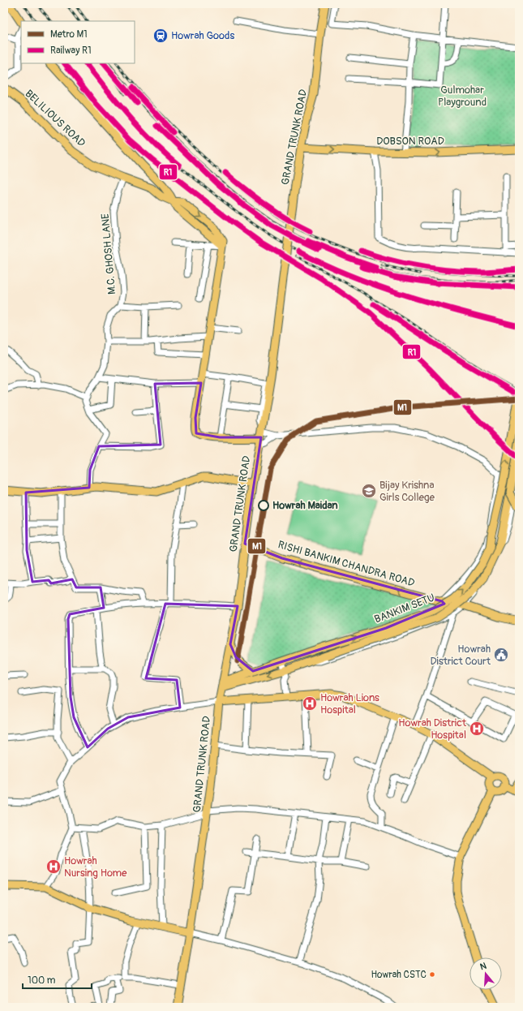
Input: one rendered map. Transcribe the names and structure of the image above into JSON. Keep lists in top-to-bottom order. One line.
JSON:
{"streets":{"main road":["BELILIOUS ROAD","GRAND TRUNK ROAD","DOBSON ROAD","RISHI BANKIM CHANDRA ROAD","BANKIM SETU"],"street":["M.C. GHOSH LANE"]},"crossings":[["BELILIOUS ROAD","M.C. GHOSH LANE"],["GRAND TRUNK ROAD","DOBSON ROAD"],["GRAND TRUNK ROAD","RISHI BANKIM CHANDRA ROAD"],["GRAND TRUNK ROAD","BANKIM SETU"]],"one_way":["DOBSON ROAD","RISHI BANKIM CHANDRA ROAD"],"parks":["Gulmohar Playground"],"places":{"station":["Howrah Goods"],"school or university":["Bijay Krishna Girls College"],"other":["Howrah Maidan","Howrah CSTC"],"public building":["Howrah District Court"],"hospital":["Howrah Lions Hospital","Howrah District Hospital","Howrah Nursing Home"]},"lines":["rail line R1","metro line M1"],"legend":["Metro M1","Railway R1"],"scale_bar":"100 m","north":"top"}
